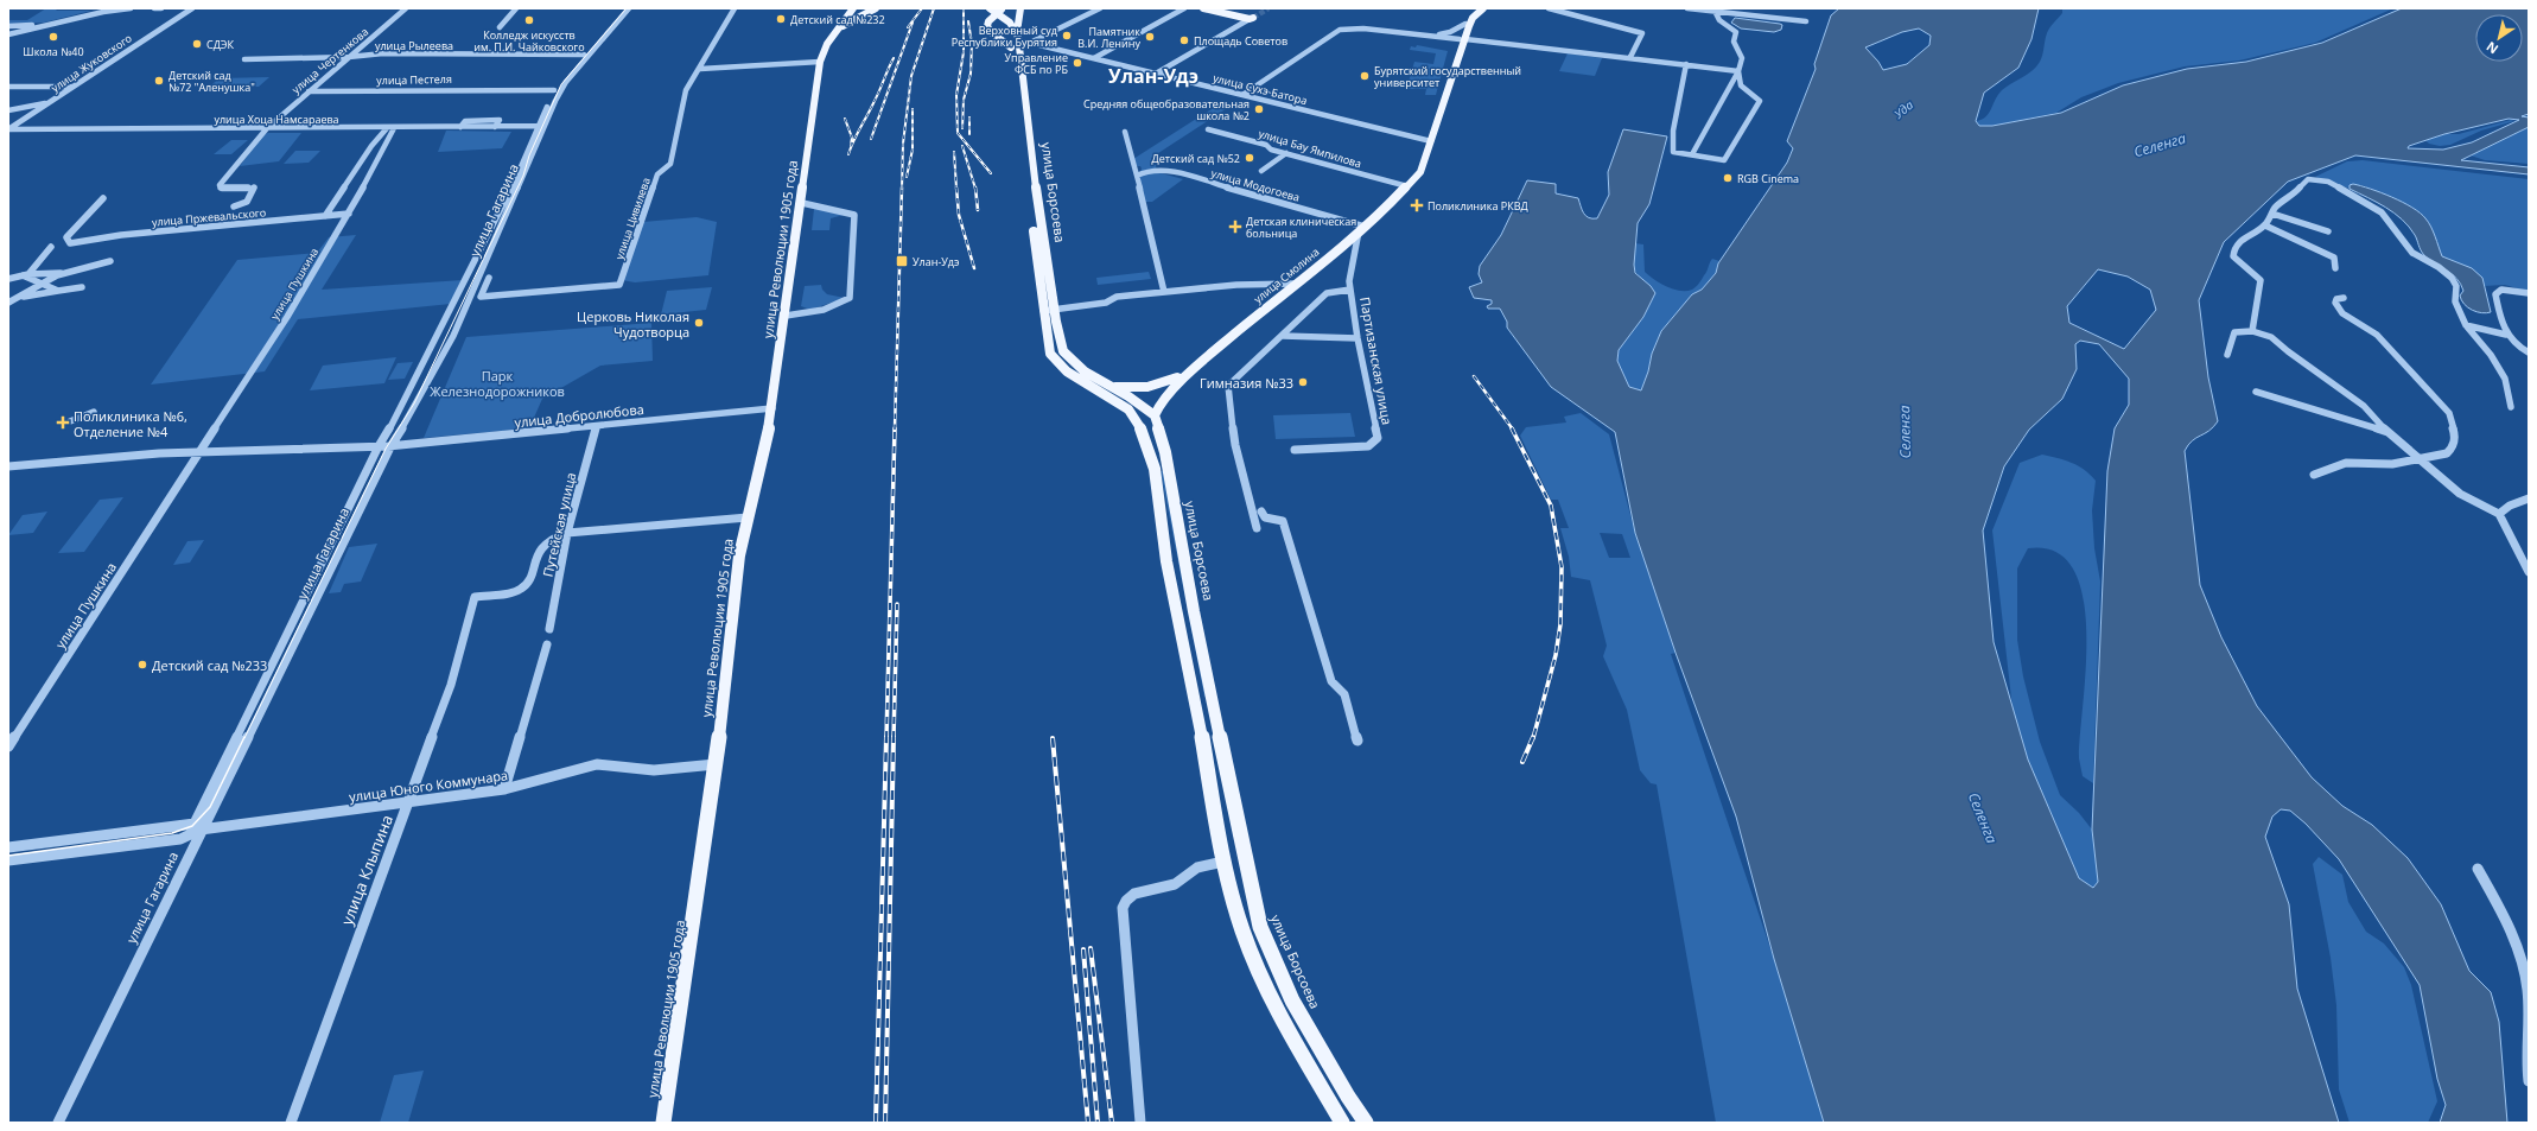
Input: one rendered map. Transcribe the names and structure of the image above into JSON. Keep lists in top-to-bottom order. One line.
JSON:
{"streets":{"main road":["улица Борсоева","улица Революции 1905 года","улица Смолина"],"street":["улица Рылеева","улица Чертенкова","улица Жуковского","улица Пестеля","улица Сухэ-Батора","улица Хоца Намсараева","улица Бау Ямпилова","улица Модогоева","улица Гагарина","улица Пржевальского","улица Цивилева","улица Пушкина","Партизанская улица","улица Добролюбова","Путейская улица","улица Юного Коммунара","улица Клыпина"]},"crossings":[["улица Рылеева","улица Чертенкова"],["улица Рылеева","улица Гагарина"],["улица Чертенкова","улица Пестеля"],["улица Чертенкова","улица Хоца Намсараева"],["улица Жуковского","улица Хоца Намсараева"],["улица Пестеля","улица Гагарина"],["улица Хоца Намсараева","улица Гагарина"],["улица Хоца Намсараева","улица Пушкина"],["улица Модогоева","улица Смолина"],["улица Модогоева","Партизанская улица"],["улица Борсоева","улица Смолина"],["улица Гагарина","улица Цивилева"],["улица Гагарина","улица Добролюбова"],["улица Гагарина","улица Юного Коммунара"],["улица Пржевальского","улица Пушкина"],["улица Революции 1905 года","улица Добролюбова"],["улица Революции 1905 года","улица Юного Коммунара"],["улица Смолина","Партизанская улица"],["улица Пушкина","улица Добролюбова"],["улица Добролюбова","Путейская улица"],["Путейская улица","улица Клыпина"],["улица Юного Коммунара","улица Клыпина"]],"districts":["Улан-Удэ"],"water":["Уда","Селенга"],"parks":["Парк Железнодорожников"],"places":{"other":["Детский сад №232","Колледж искусств им. П.И. Чайковского","Верховный суд Республики Бурятия","Школа №40","Памятник В.И. Ленину","Площадь Советов","СДЭК","Управление ФСБ по РБ","Бурятский государственный университет","Детский сад №72 \"Аленушка\"","Средняя общеобразовательная школа №2","Детский сад №52","RGB Cinema","Церковь Николая Чудотворца","Гимназия №33","Детский сад №233"],"health":["Поликлиника РКВД","Детская клиническая больница","Поликлиника №6, Отделение №4"],"transit":["Улан-Удэ"]},"north":"bottom left"}
